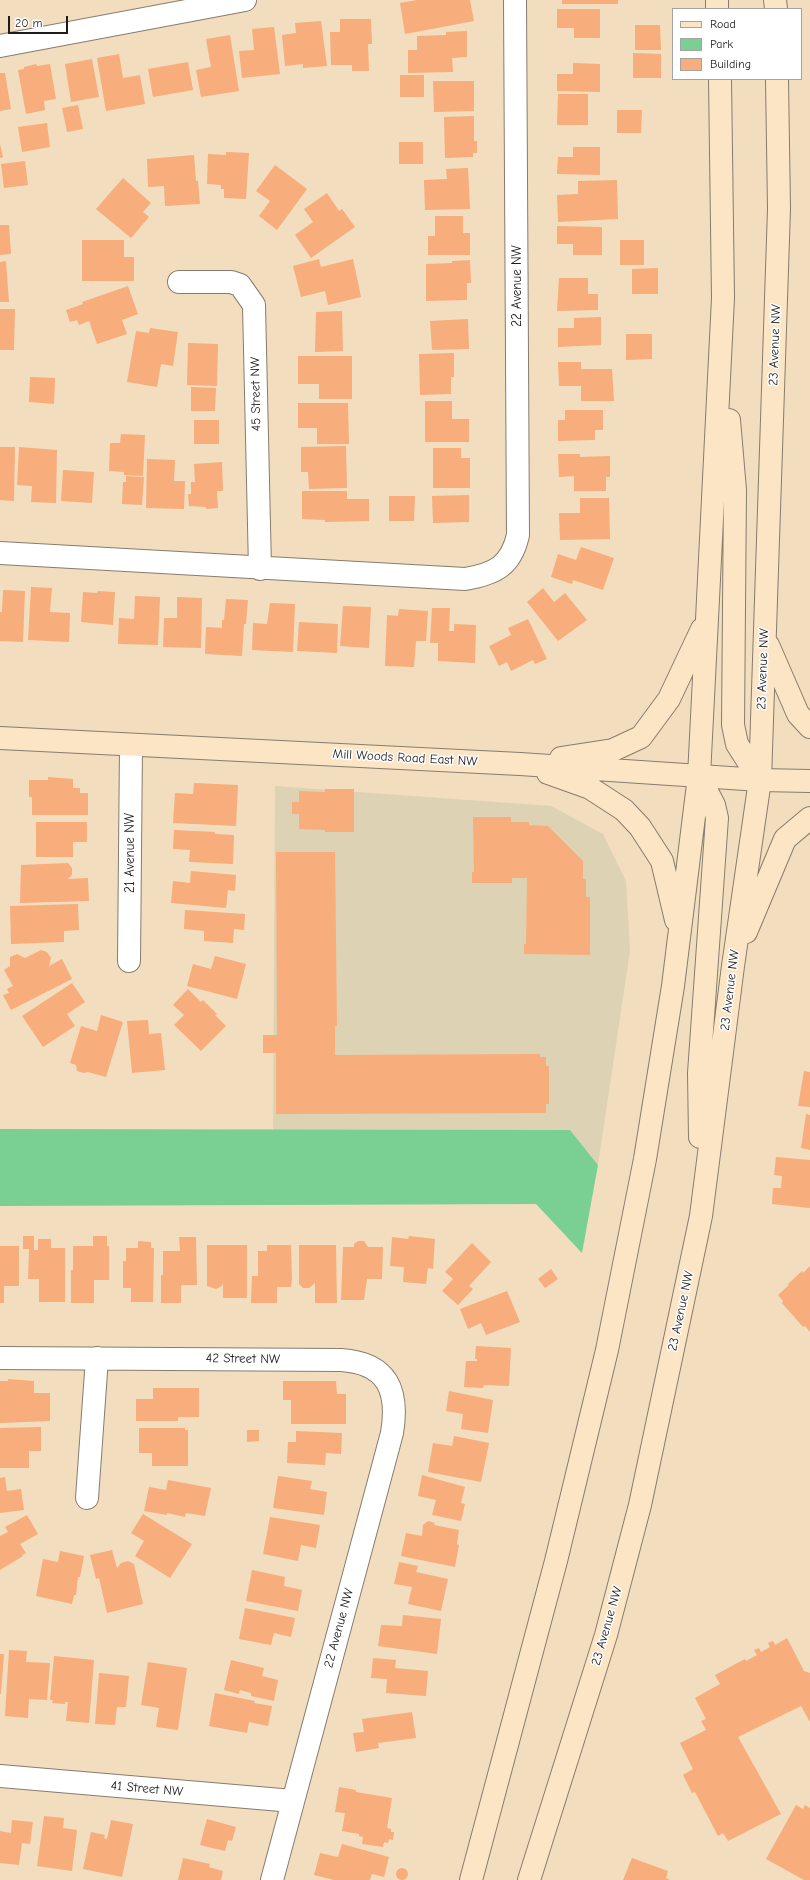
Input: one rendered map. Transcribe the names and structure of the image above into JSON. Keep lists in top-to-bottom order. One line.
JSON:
{"streets":{"main road":["23 Avenue NW","Mill Woods Road East NW"],"street":["22 Avenue NW","45 Street NW","21 Avenue NW","42 Street NW","41 Street NW"]},"crossings":[["22 Avenue NW","45 Street NW"],["22 Avenue NW","42 Street NW"],["22 Avenue NW","41 Street NW"],["23 Avenue NW","Mill Woods Road East NW"],["Mill Woods Road East NW","21 Avenue NW"]],"legend":["Road","Park","Building"],"scale_bar":"20 m"}
